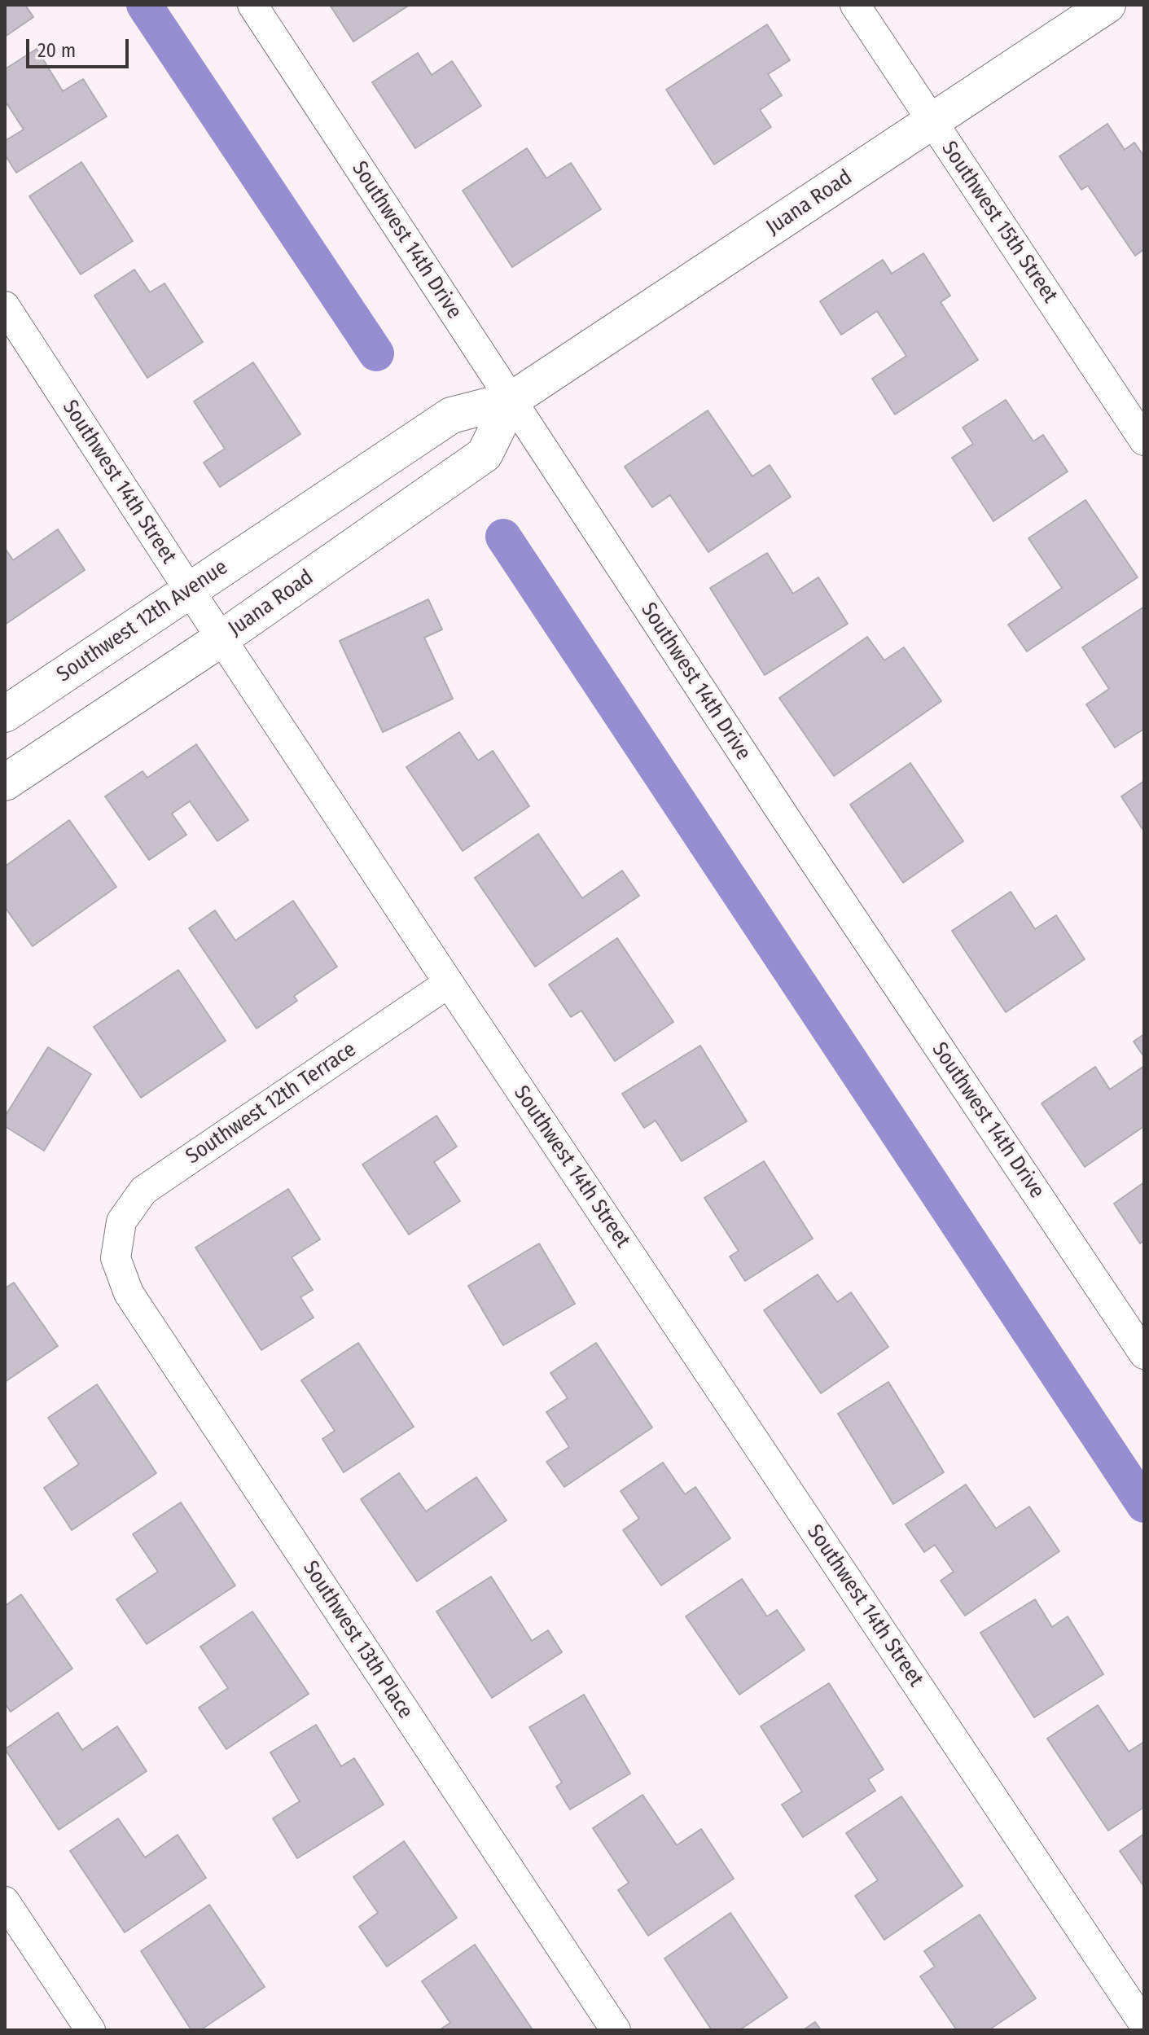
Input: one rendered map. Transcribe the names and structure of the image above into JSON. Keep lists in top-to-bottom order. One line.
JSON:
{"streets":{"street":["Juana Road","Southwest 15th Street","Southwest 14th Drive","Southwest 14th Street","Southwest 12th Avenue","Southwest 12th Terrace","Southwest 13th Place"]},"crossings":[["Juana Road","Southwest 15th Street"],["Juana Road","Southwest 14th Drive"],["Juana Road","Southwest 14th Street"],["Juana Road","Southwest 12th Avenue"],["Southwest 14th Street","Southwest 12th Avenue"],["Southwest 14th Street","Southwest 12th Terrace"],["Southwest 12th Terrace","Southwest 13th Place"]],"scale_bar":"20 m"}
